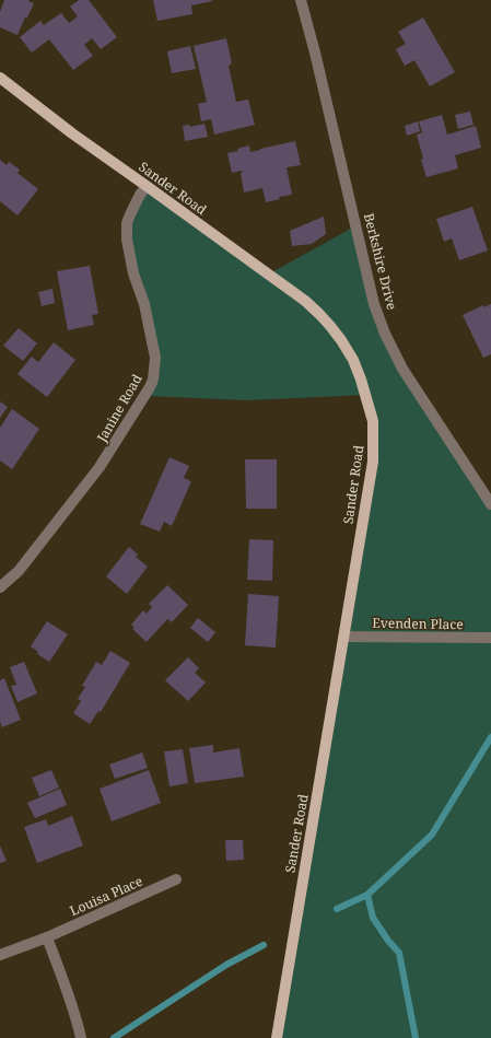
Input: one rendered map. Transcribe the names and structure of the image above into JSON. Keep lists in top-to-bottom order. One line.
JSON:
{"streets":{"main road":["Sander Road"],"street":["Berkshire Drive","Janine Road","Evenden Place","Louisa Place"]},"crossings":[["Sander Road","Janine Road"],["Sander Road","Evenden Place"]]}
